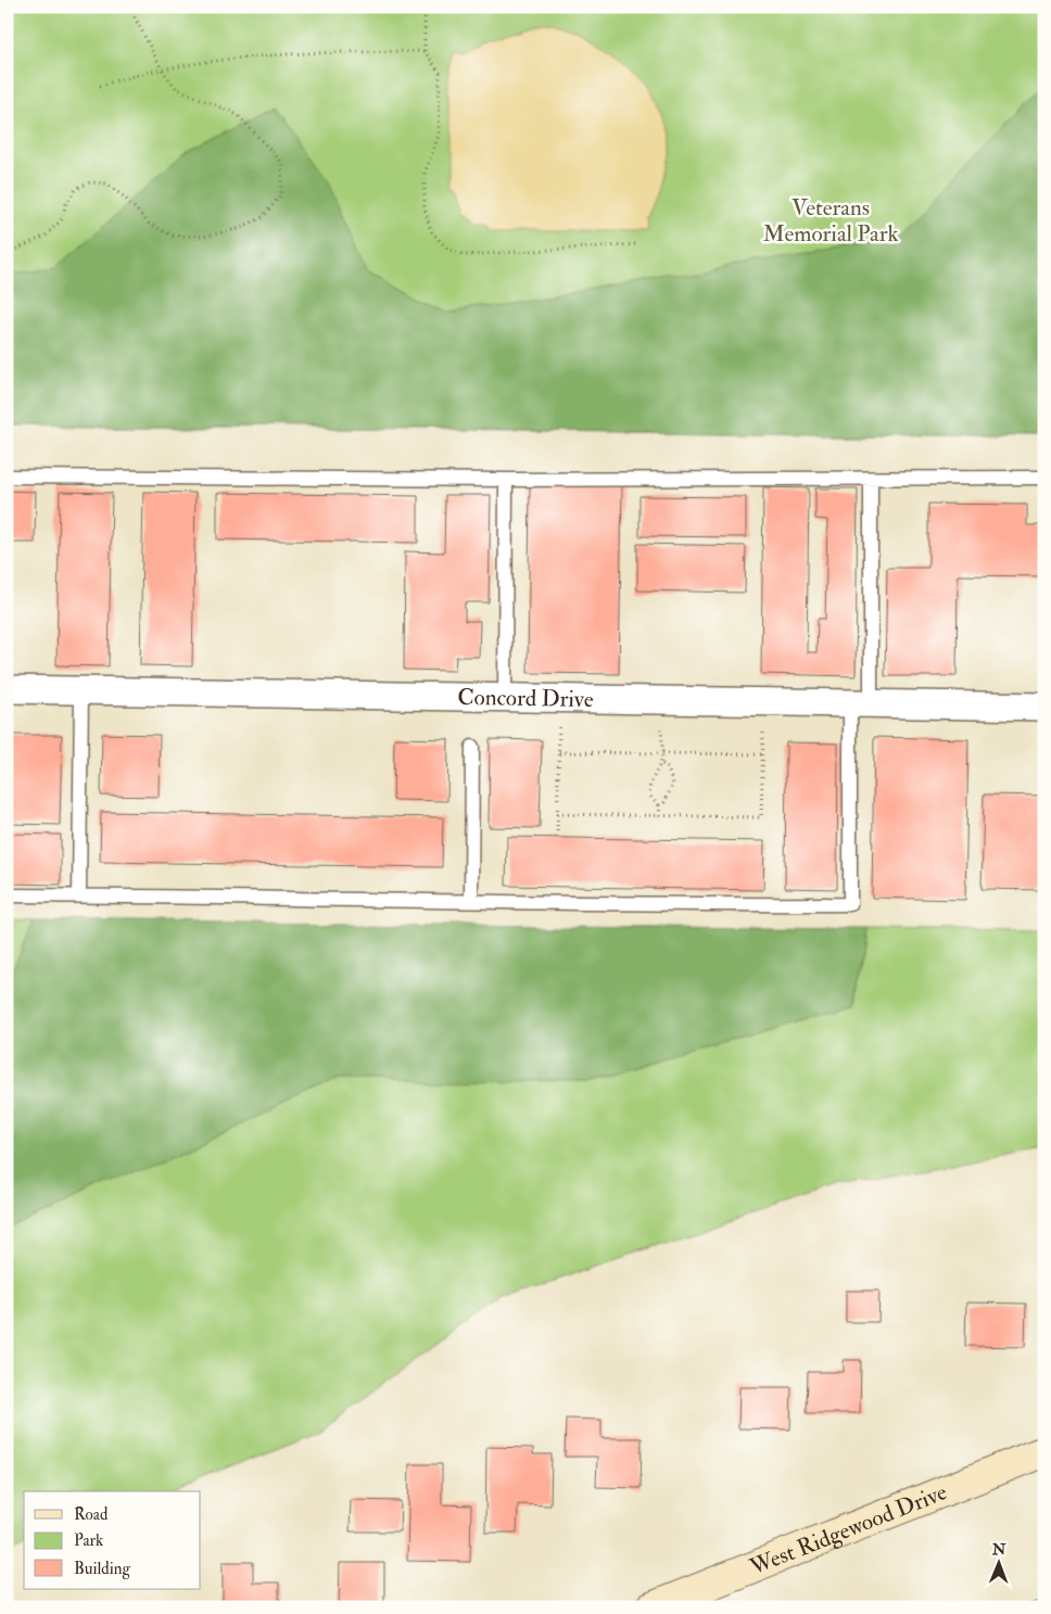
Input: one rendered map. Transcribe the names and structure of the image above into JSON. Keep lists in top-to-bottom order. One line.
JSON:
{"streets":{"main road":["West Ridgewood Drive"],"street":["Concord Drive"]},"parks":["Veterans Memorial Park"],"legend":["Road","Park","Building"],"north":"top"}
